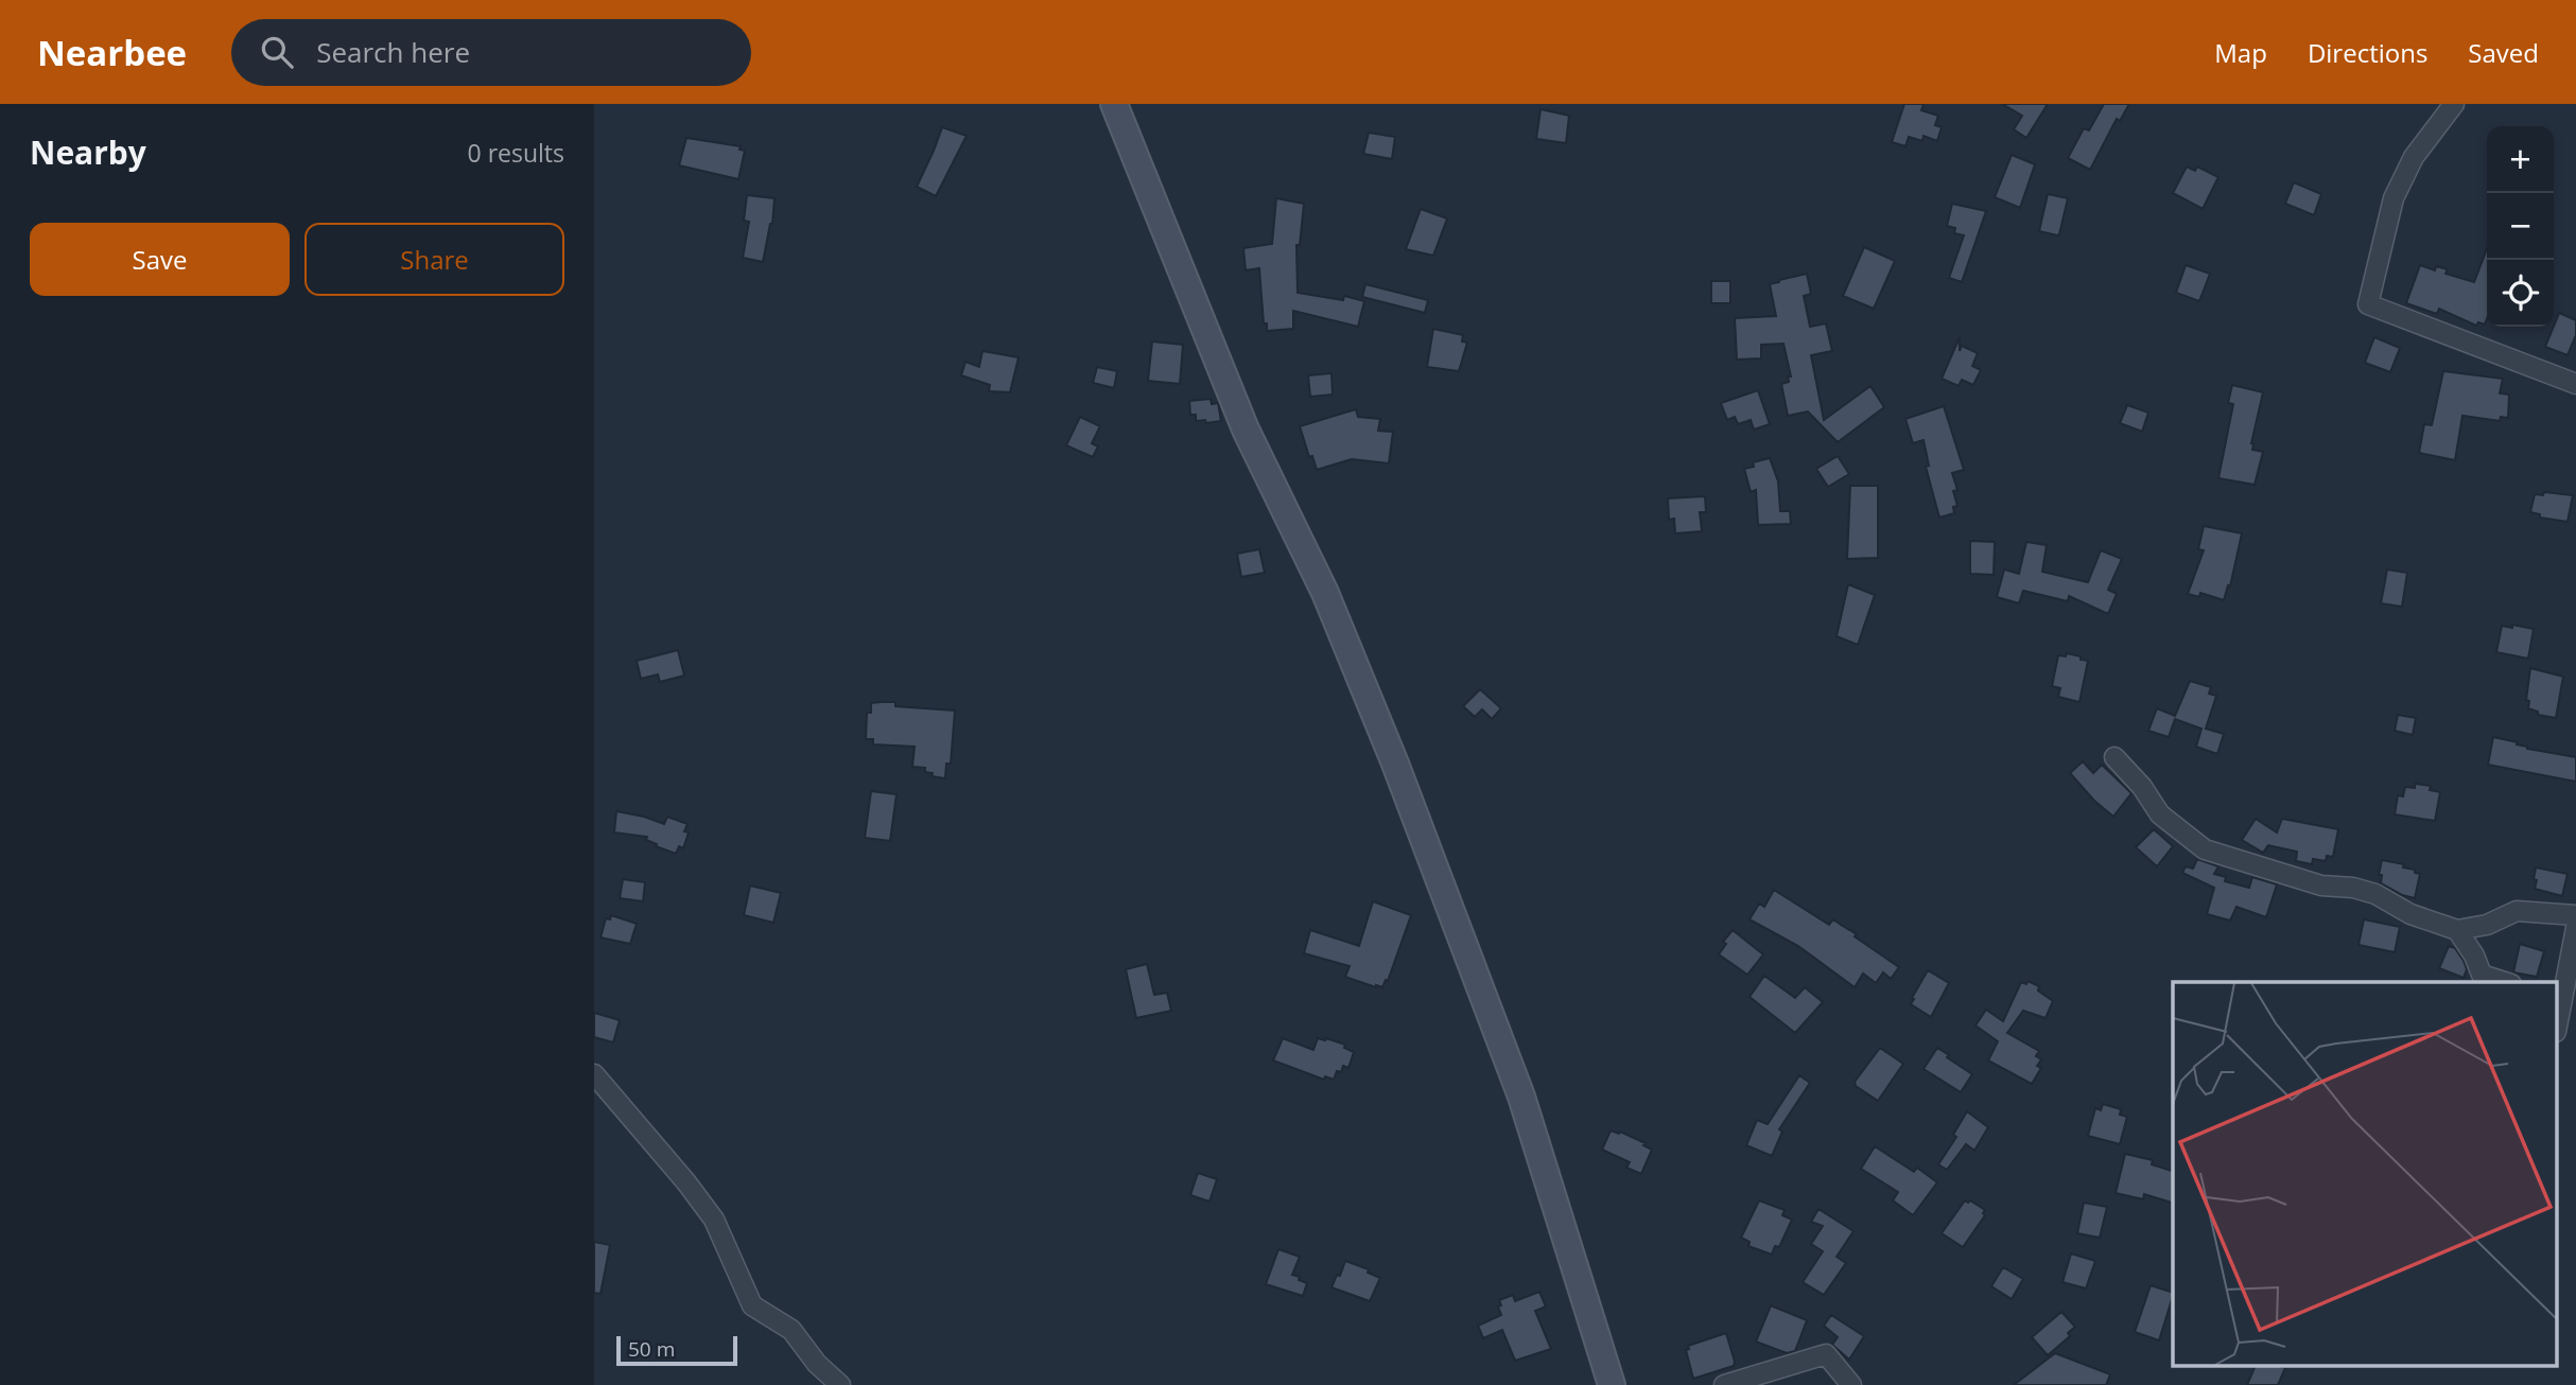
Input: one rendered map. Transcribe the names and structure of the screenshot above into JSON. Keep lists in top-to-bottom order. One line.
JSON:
{"scale_bar":"50 m","page":{"header":"Nearbee","search":"Search here","nav":["Map","Directions","Saved"],"heading":["Nearby","0 results"],"map_buttons":["+","−"],"buttons":["Save","Share"],"scale":"50 m"}}
